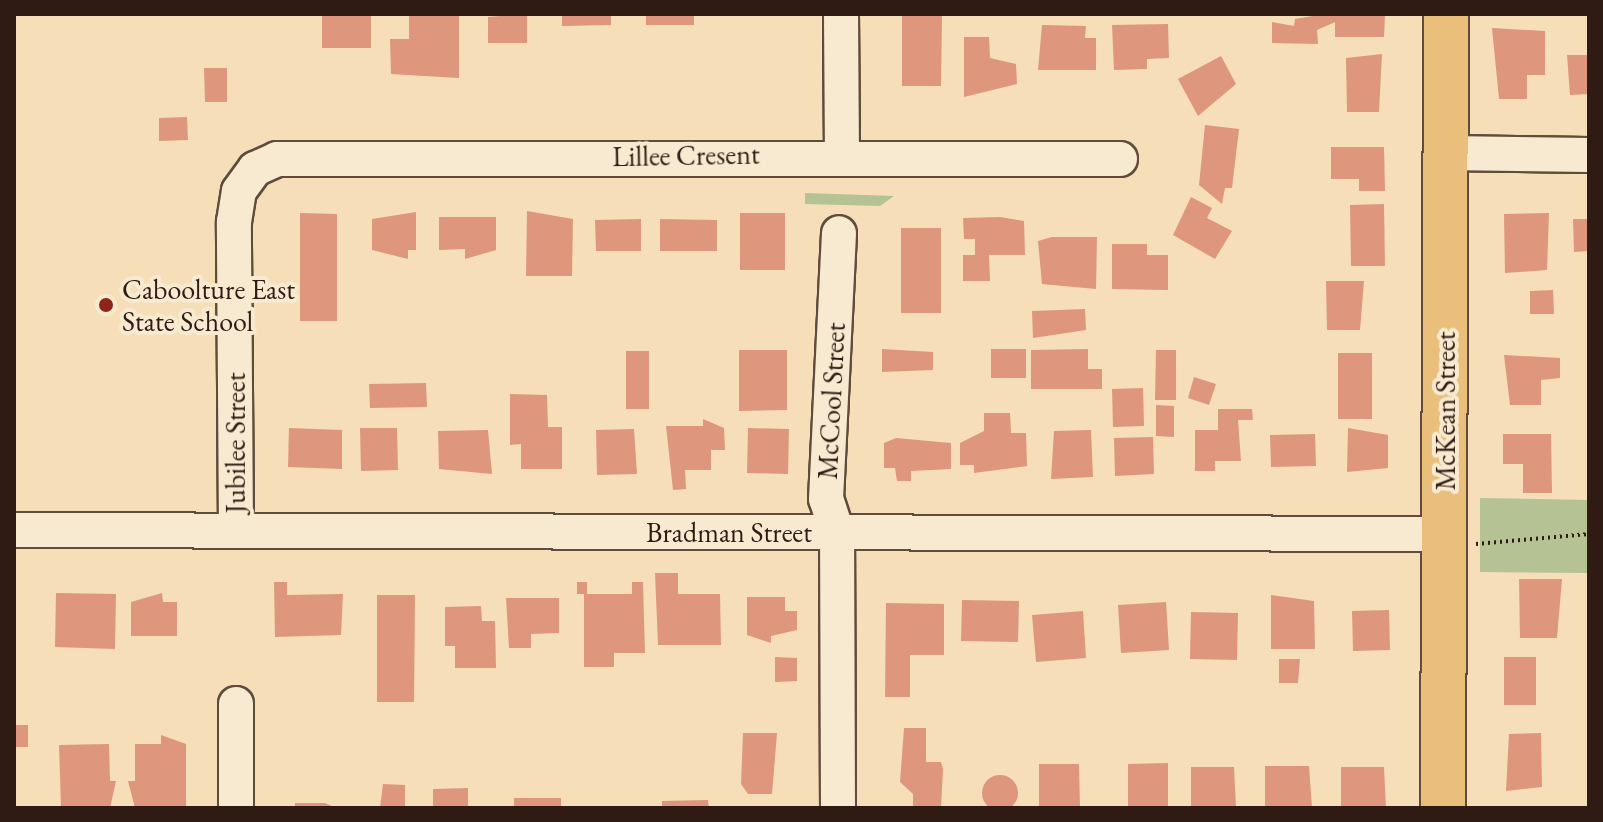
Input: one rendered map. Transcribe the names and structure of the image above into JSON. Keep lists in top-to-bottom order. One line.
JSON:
{"streets":{"main road":["McKean Street"],"street":["Lillee Cresent","McCool Street","Jubilee Street","Bradman Street"]},"crossings":[["Lillee Cresent","Jubilee Street"],["McCool Street","Bradman Street"],["McKean Street","Bradman Street"],["Jubilee Street","Bradman Street"]],"places":["Caboolture East State School"]}
